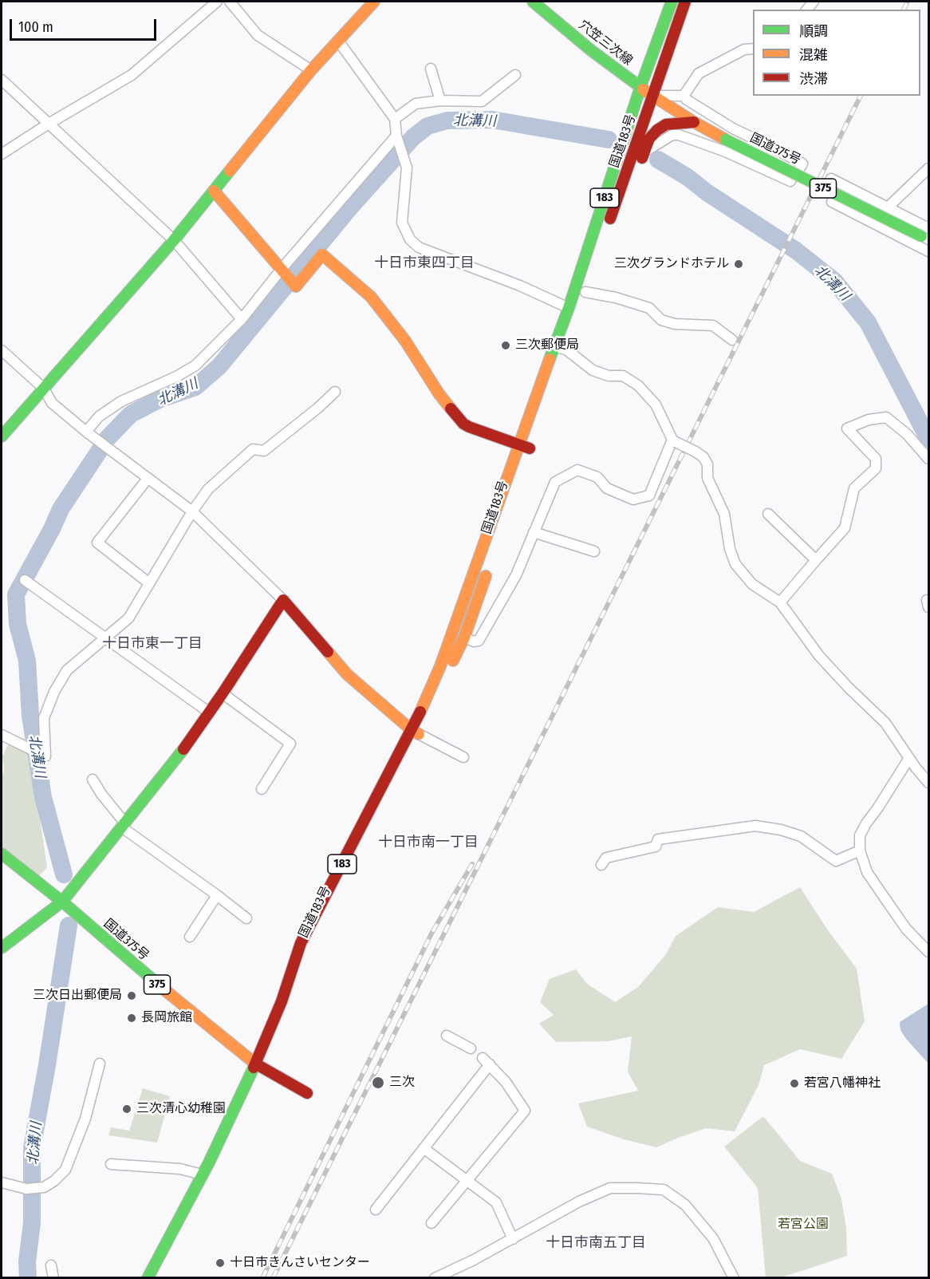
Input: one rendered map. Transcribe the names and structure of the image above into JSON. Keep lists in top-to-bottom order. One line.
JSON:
{"streets":{"main road":["穴笠三次線","国道183号","国道375号","375","183"]},"crossings":[["穴笠三次線","国道183号"],["穴笠三次線","国道375号"],["国道183号","国道375号"]],"districts":["十日市東四丁目","十日市東一丁目","十日市南一丁目","十日市南五丁目"],"water":["北溝川"],"parks":["若宮公園"],"places":["三次グランドホテル","三次郵便局","三次日出郵便局","長岡旅館","三次","若宮八幡神社","三次清心幼稚園","十日市きんさいセンター"],"legend":["順調","混雑","渋滞"],"scale_bar":"100 m"}
